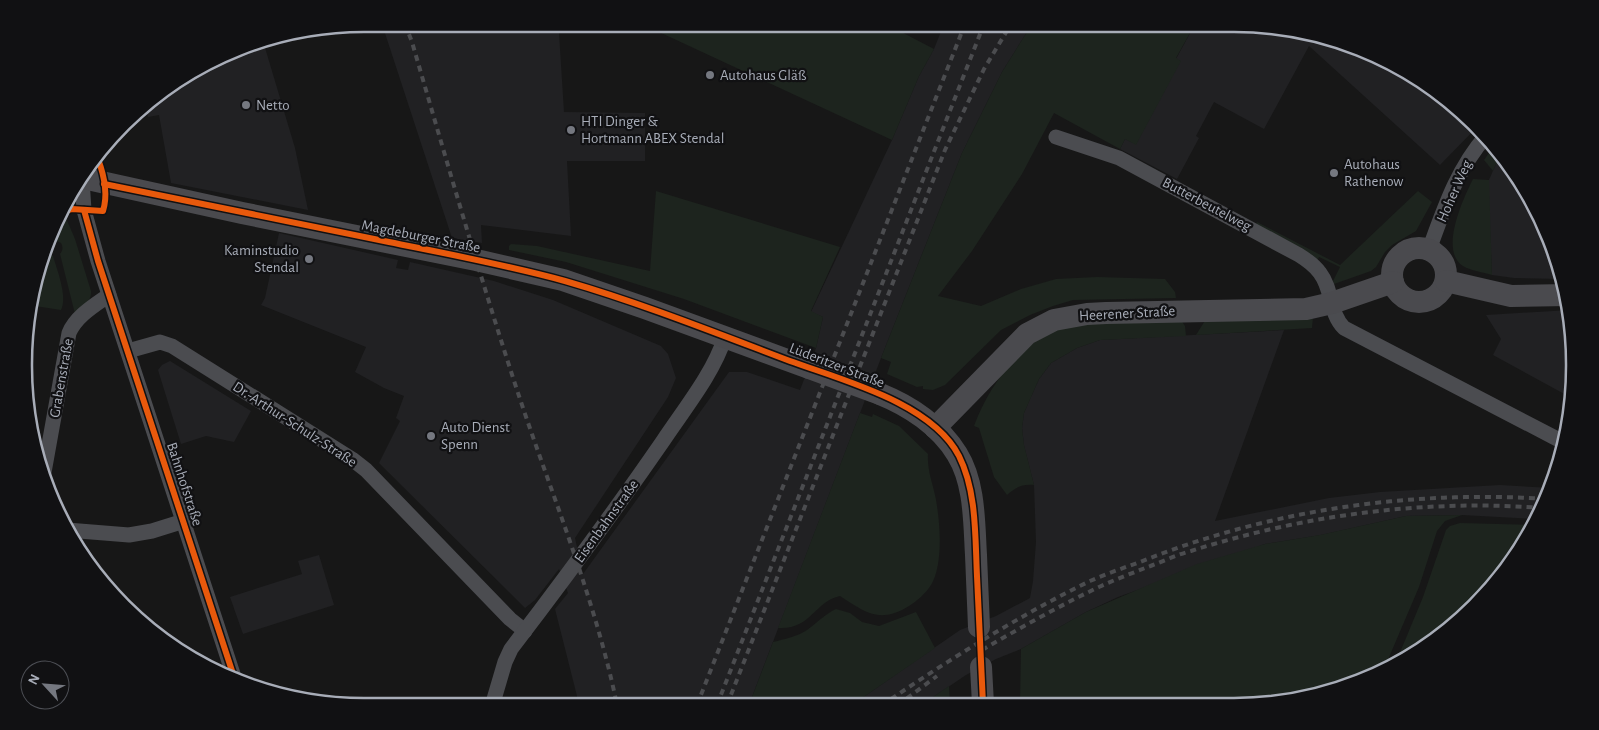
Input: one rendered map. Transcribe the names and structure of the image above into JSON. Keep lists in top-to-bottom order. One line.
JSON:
{"streets":{"main road":["Magdeburger Straße","Heerener Straße","Lüderitzer Straße"],"street":["Hoher Weg","Butterbeutelweg","Grabenstraße","Dr.-Arthur-Schulz-Straße","Bahnhofstraße","Eisenbahnstraße"]},"crossings":[["Hoher Weg","Heerener Straße"],["Butterbeutelweg","Heerener Straße"],["Magdeburger Straße","Lüderitzer Straße"],["Magdeburger Straße","Eisenbahnstraße"],["Heerener Straße","Lüderitzer Straße"],["Lüderitzer Straße","Eisenbahnstraße"],["Grabenstraße","Bahnhofstraße"],["Dr.-Arthur-Schulz-Straße","Bahnhofstraße"],["Dr.-Arthur-Schulz-Straße","Eisenbahnstraße"]],"places":["Autohaus Gläß","Netto","HTI Dinger & Hortmann ABEX Stendal","Autohaus Rathenow","Kaminstudio Stendal","Auto Dienst Spenn"],"north":"top left"}
